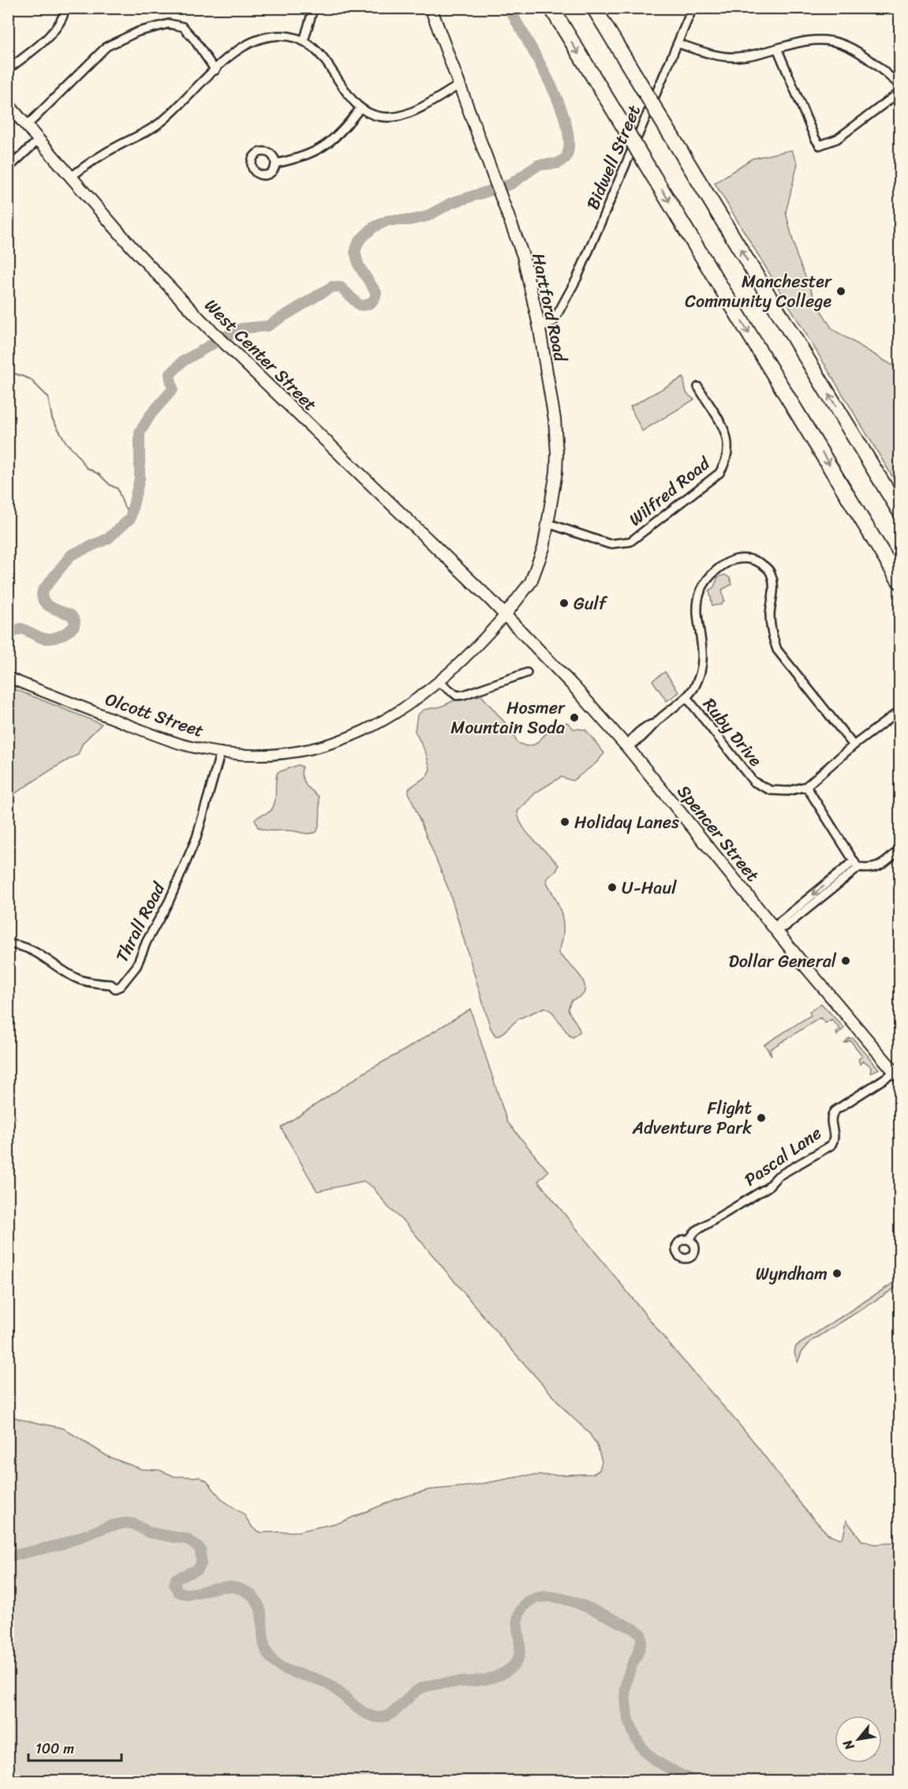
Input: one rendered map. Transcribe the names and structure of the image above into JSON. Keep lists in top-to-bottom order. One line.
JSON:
{"streets":{"main road":["Hartford Road","West Center Street","Spencer Street"],"street":["Bidwell Street","Wilfred Road","Olcott Street","Ruby Drive","Thrall Road","Pascal Lane"]},"crossings":[["Bidwell Street","Hartford Road"],["Hartford Road","West Center Street"],["Hartford Road","Wilfred Road"],["Hartford Road","Olcott Street"],["Hartford Road","Spencer Street"],["West Center Street","Olcott Street"],["West Center Street","Spencer Street"],["Olcott Street","Spencer Street"],["Olcott Street","Thrall Road"],["Spencer Street","Pascal Lane"]],"places":["Manchester Community College","Gulf","Hosmer Mountain Soda","Holiday Lanes","U-Haul","Dollar General","Flight Adventure Park","Wyndham"],"scale_bar":"100 m","north":"bottom left"}
